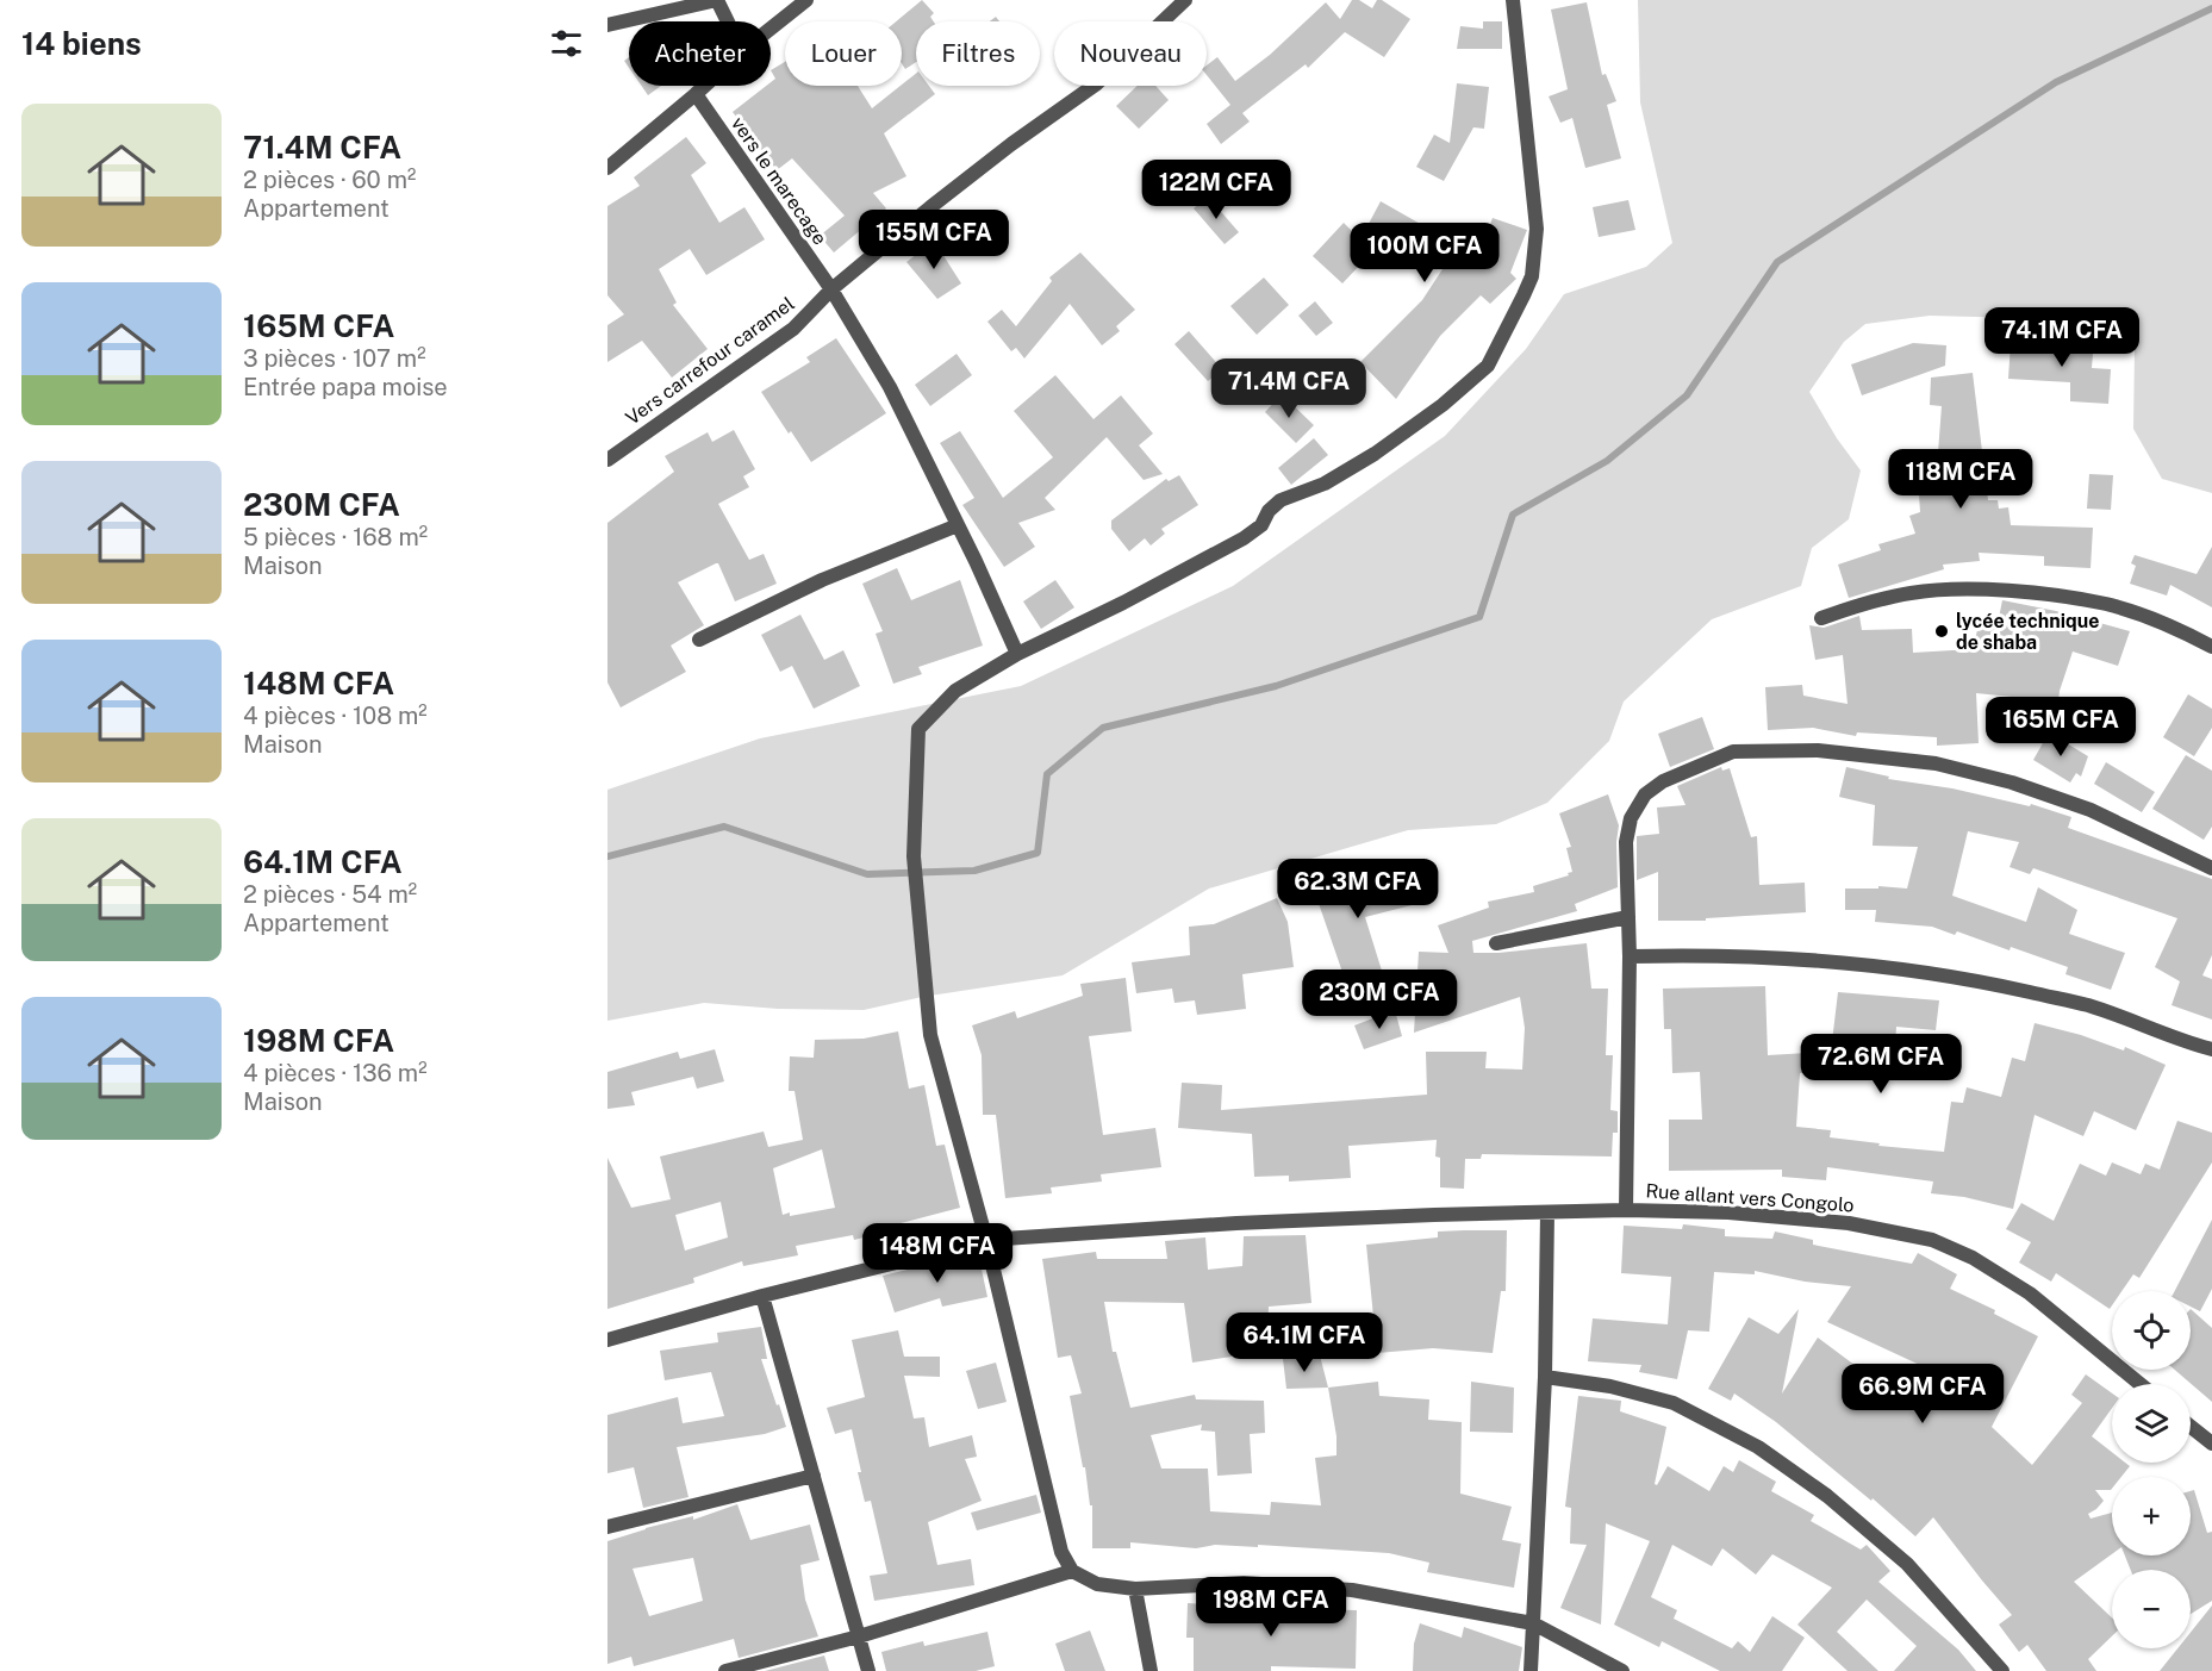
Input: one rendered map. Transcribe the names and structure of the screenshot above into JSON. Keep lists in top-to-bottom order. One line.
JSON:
{"streets":{"street":["vers le marecage","Vers carrefour caramel","Rue allant vers Congolo"]},"crossings":[["vers le marecage","Vers carrefour caramel"]],"places":["lycée technique de shaba"],"page":{"heading":"14 biens","chip":["Acheter","Louer","Filtres","Nouveau"],"list":[{"name":"71.4M CFA","note":"2 pièces · 60 m² · Appartement"},{"name":"165M CFA","note":"3 pièces · 107 m² · Entrée papa moise"},{"name":"230M CFA","note":"5 pièces · 168 m² · Maison"},{"name":"148M CFA","note":"4 pièces · 108 m² · Maison"},{"name":"64.1M CFA","note":"2 pièces · 54 m² · Appartement"},{"name":"198M CFA","note":"4 pièces · 136 m² · Maison"}],"price":["122M CFA","155M CFA","100M CFA","74.1M CFA","71.4M CFA","118M CFA","165M CFA","62.3M CFA","230M CFA","72.6M CFA","148M CFA","64.1M CFA","66.9M CFA","198M CFA"],"map_buttons":["+","−"]}}
